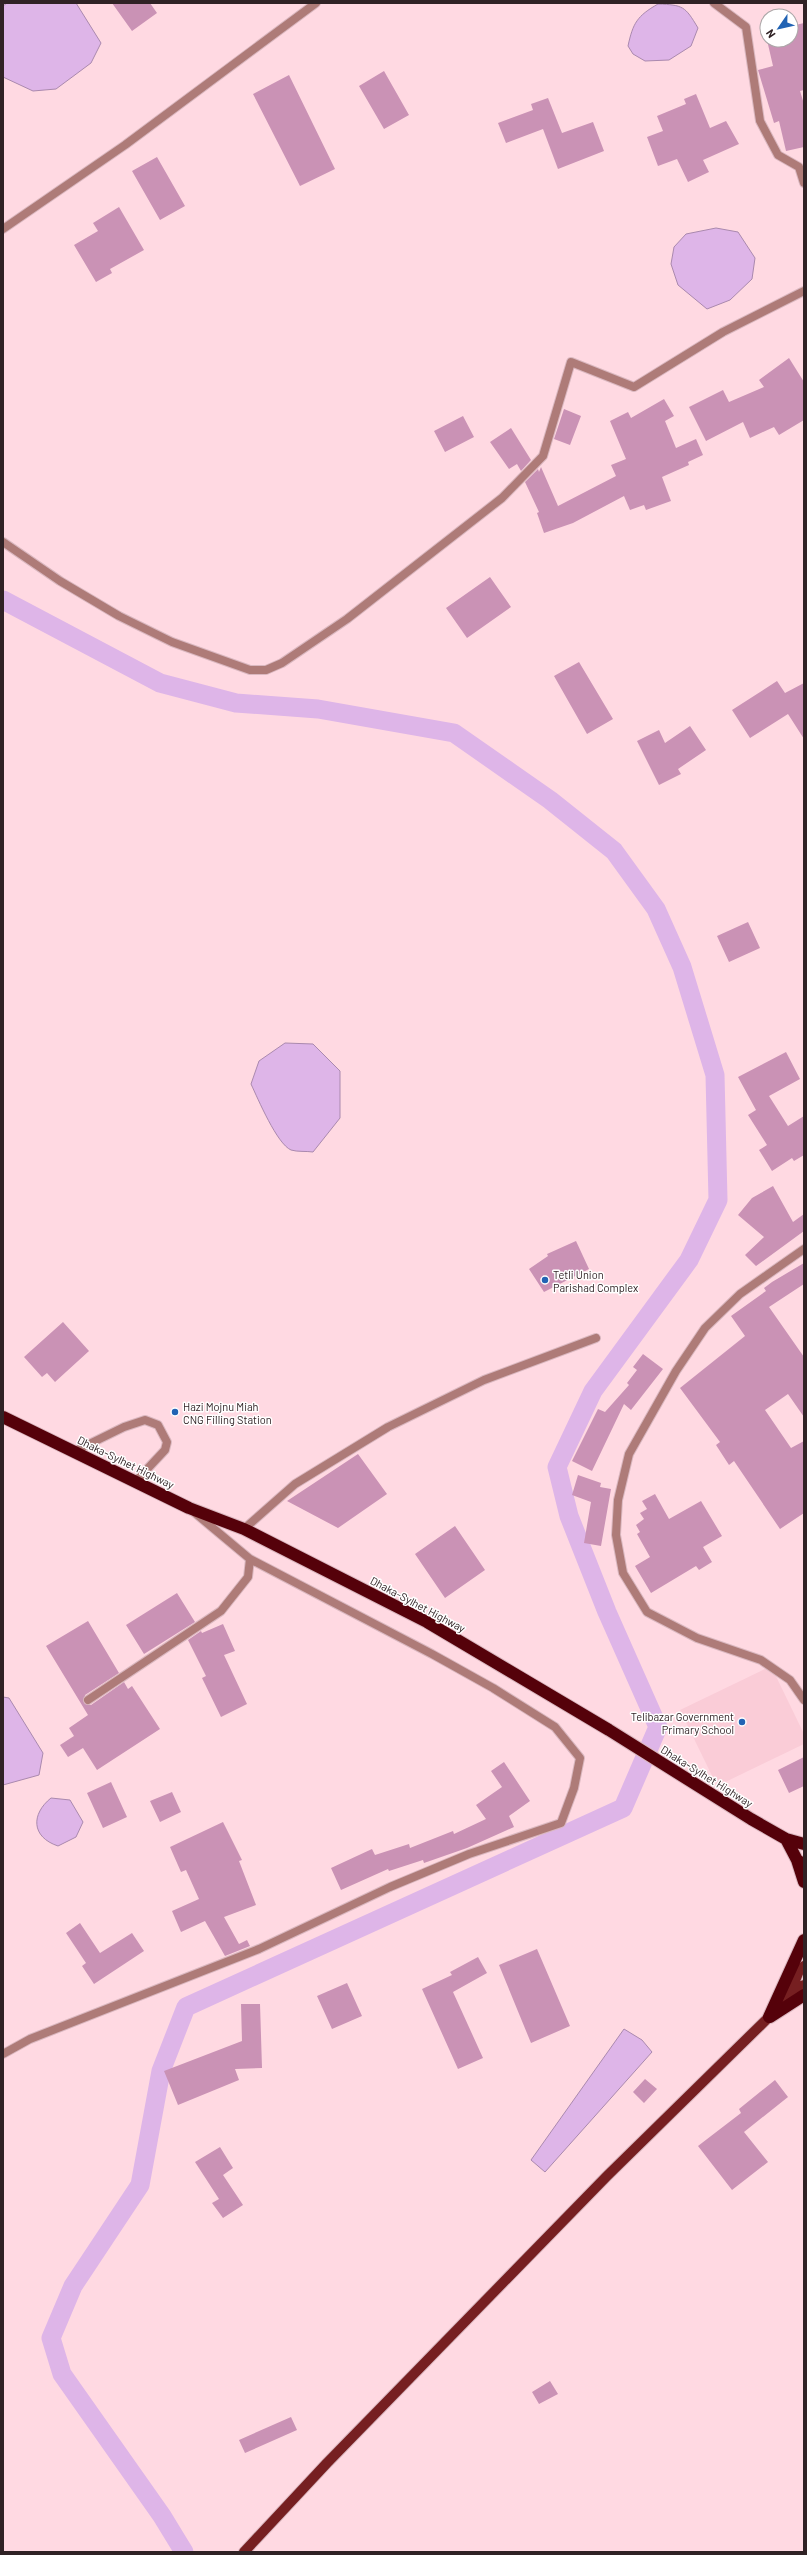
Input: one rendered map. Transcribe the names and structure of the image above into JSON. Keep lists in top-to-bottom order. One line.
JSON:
{"streets":{"highway":["Dhaka-Sylhet Highway"]},"places":["Tetli Union Parishad Complex","Hazi Mojnu Miah CNG Filling Station","Telibazar Government Primary School"],"north":"bottom left"}
